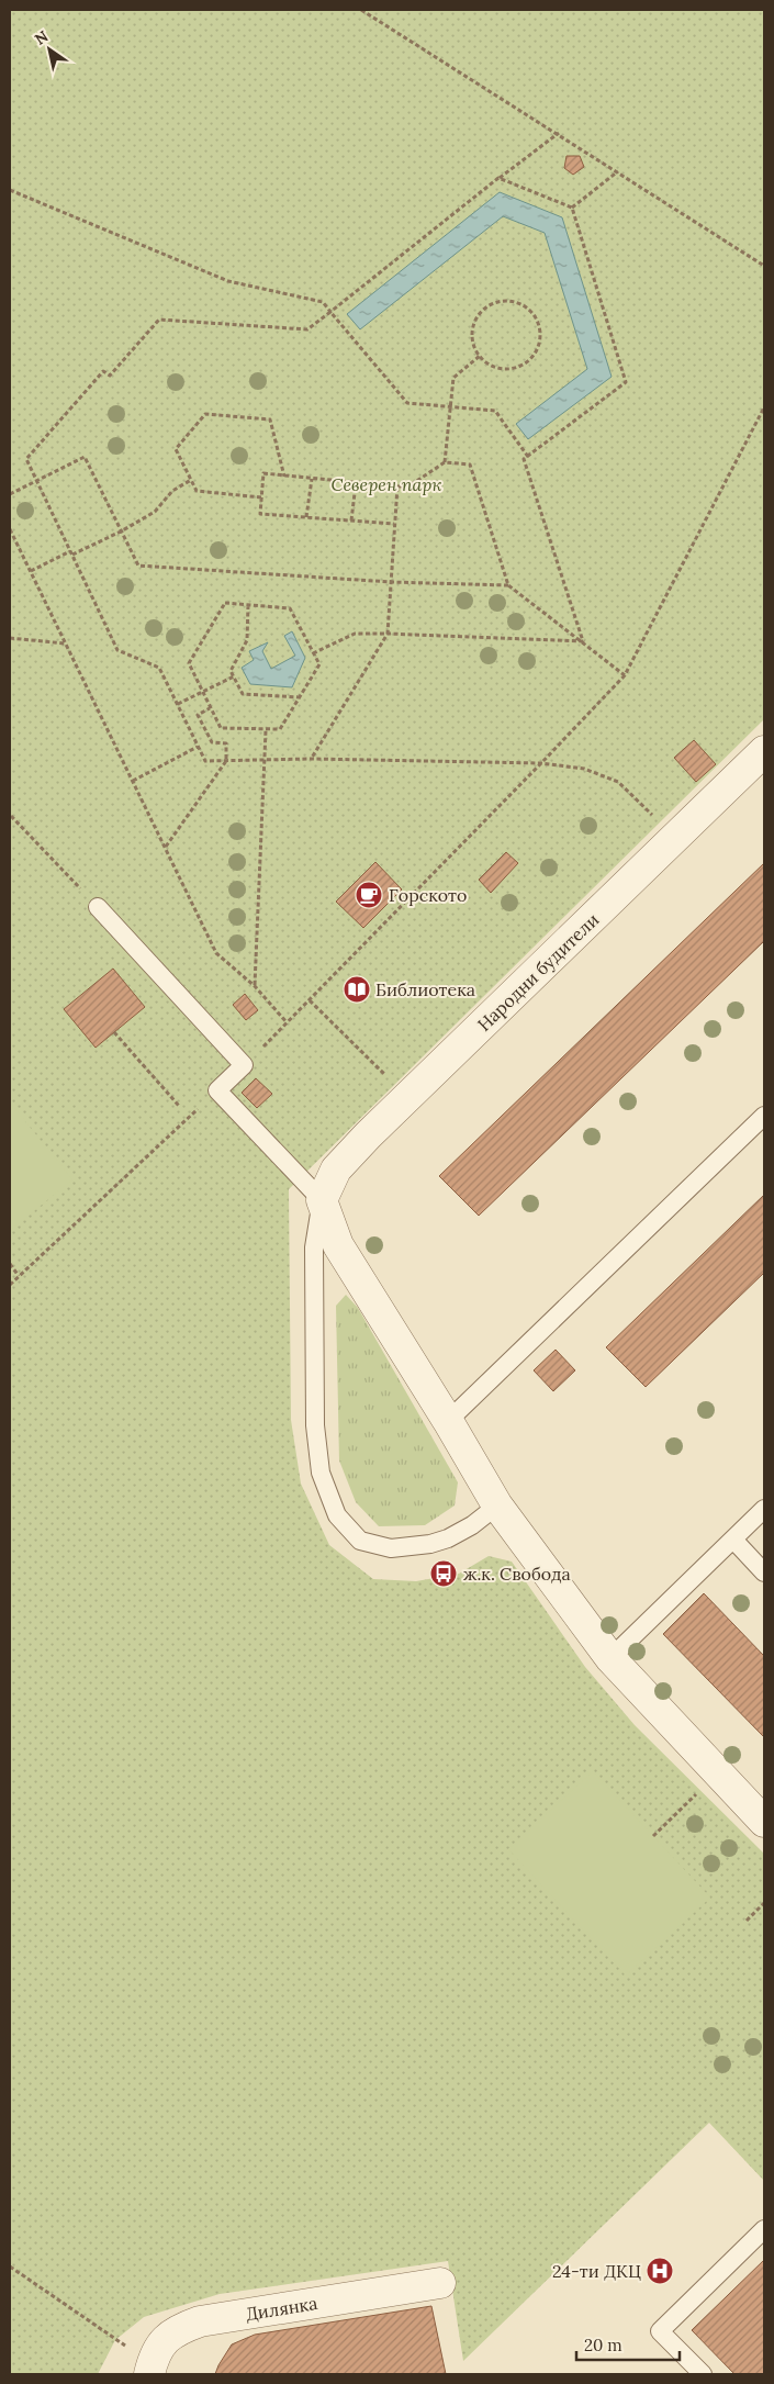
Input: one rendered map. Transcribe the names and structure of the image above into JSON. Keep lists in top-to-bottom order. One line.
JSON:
{"streets":{"street":["Народни будители","Дилянка"]},"parks":["Северен парк"],"places":{"cafe":["Горското"],"library":["Библиотека"],"bus stop":["ж.к. Свобода"],"hospital":["24-ти ДКЦ"]},"scale_bar":"20 m","north":"top left"}
